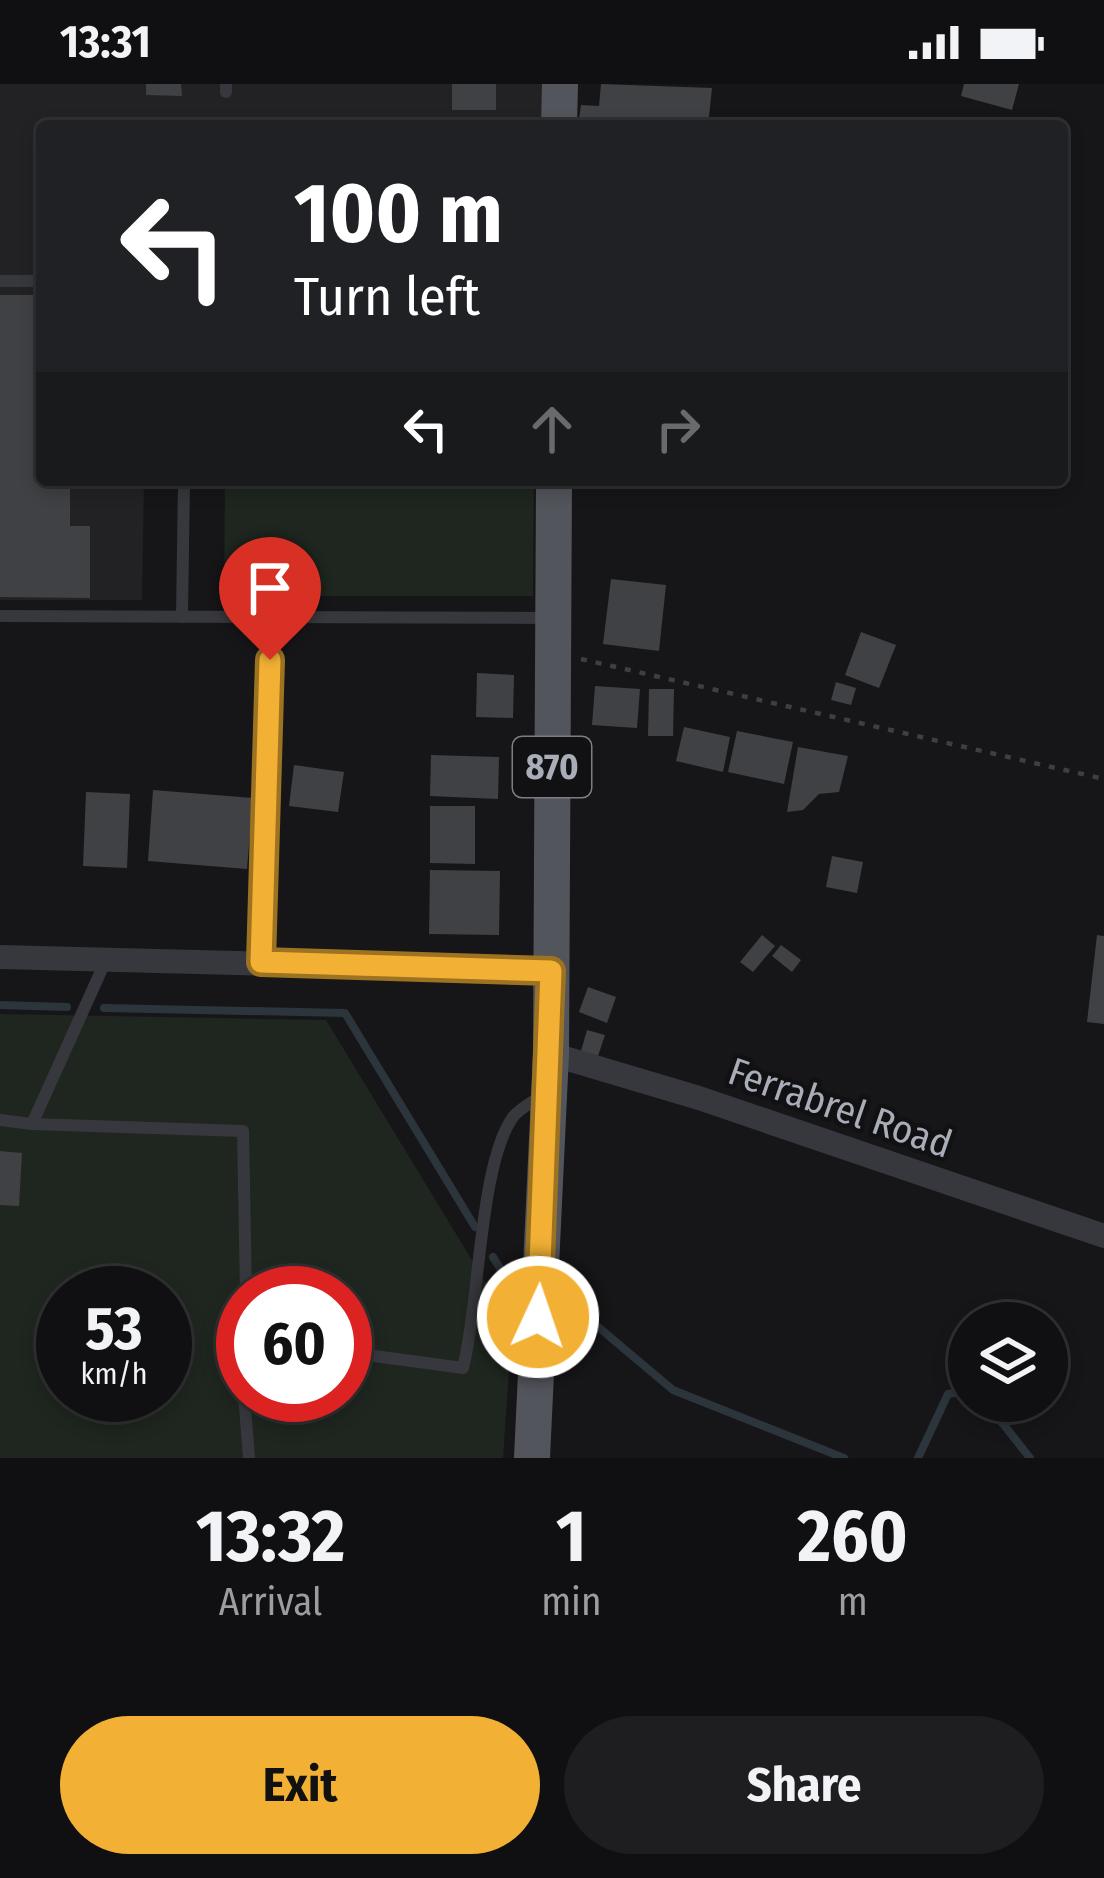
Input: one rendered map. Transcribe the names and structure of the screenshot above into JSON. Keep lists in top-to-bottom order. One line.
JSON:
{"streets":{"main road":["870"],"street":["Ferrabrel Road"]},"crossings":[["870","Ferrabrel Road"]],"page":{"status":"13:31","turn":["100 m","Turn left"],"speed":"53 km/h","limit":"60","eta":["13:32","Arrival","1","min","260","m"],"buttons":["Exit","Share"]}}
